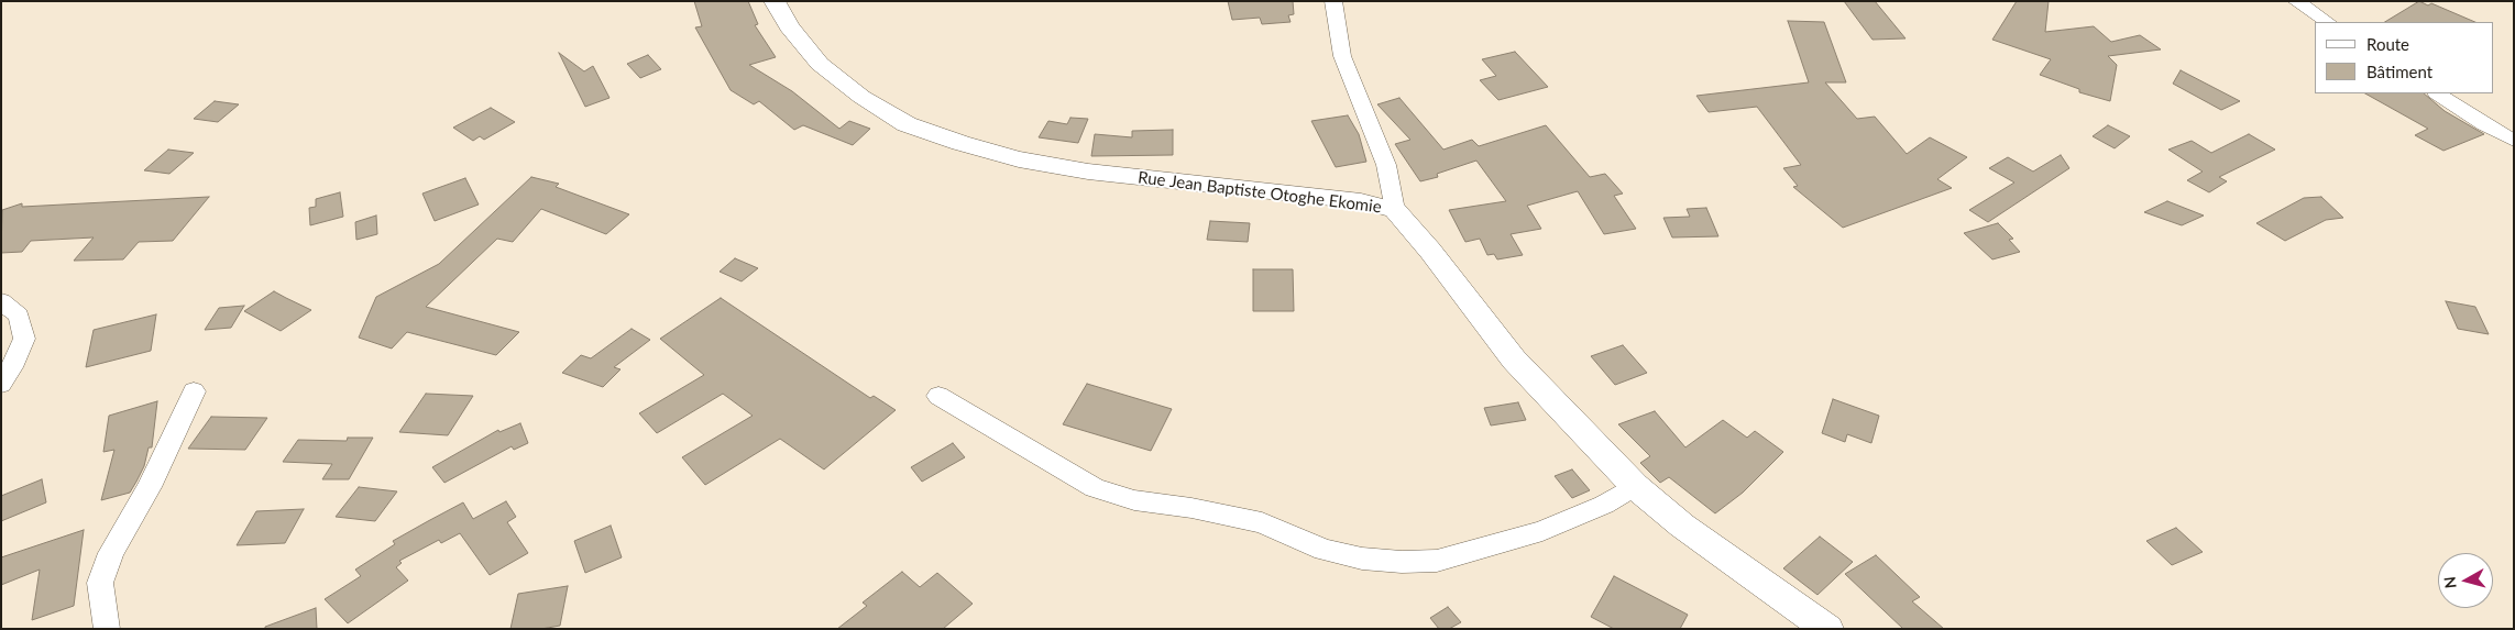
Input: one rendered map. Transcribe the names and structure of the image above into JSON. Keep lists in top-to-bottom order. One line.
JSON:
{"streets":{"street":["Rue Jean Baptiste Otoghe Ekomie"]},"legend":["Route","Bâtiment"],"north":"left"}
